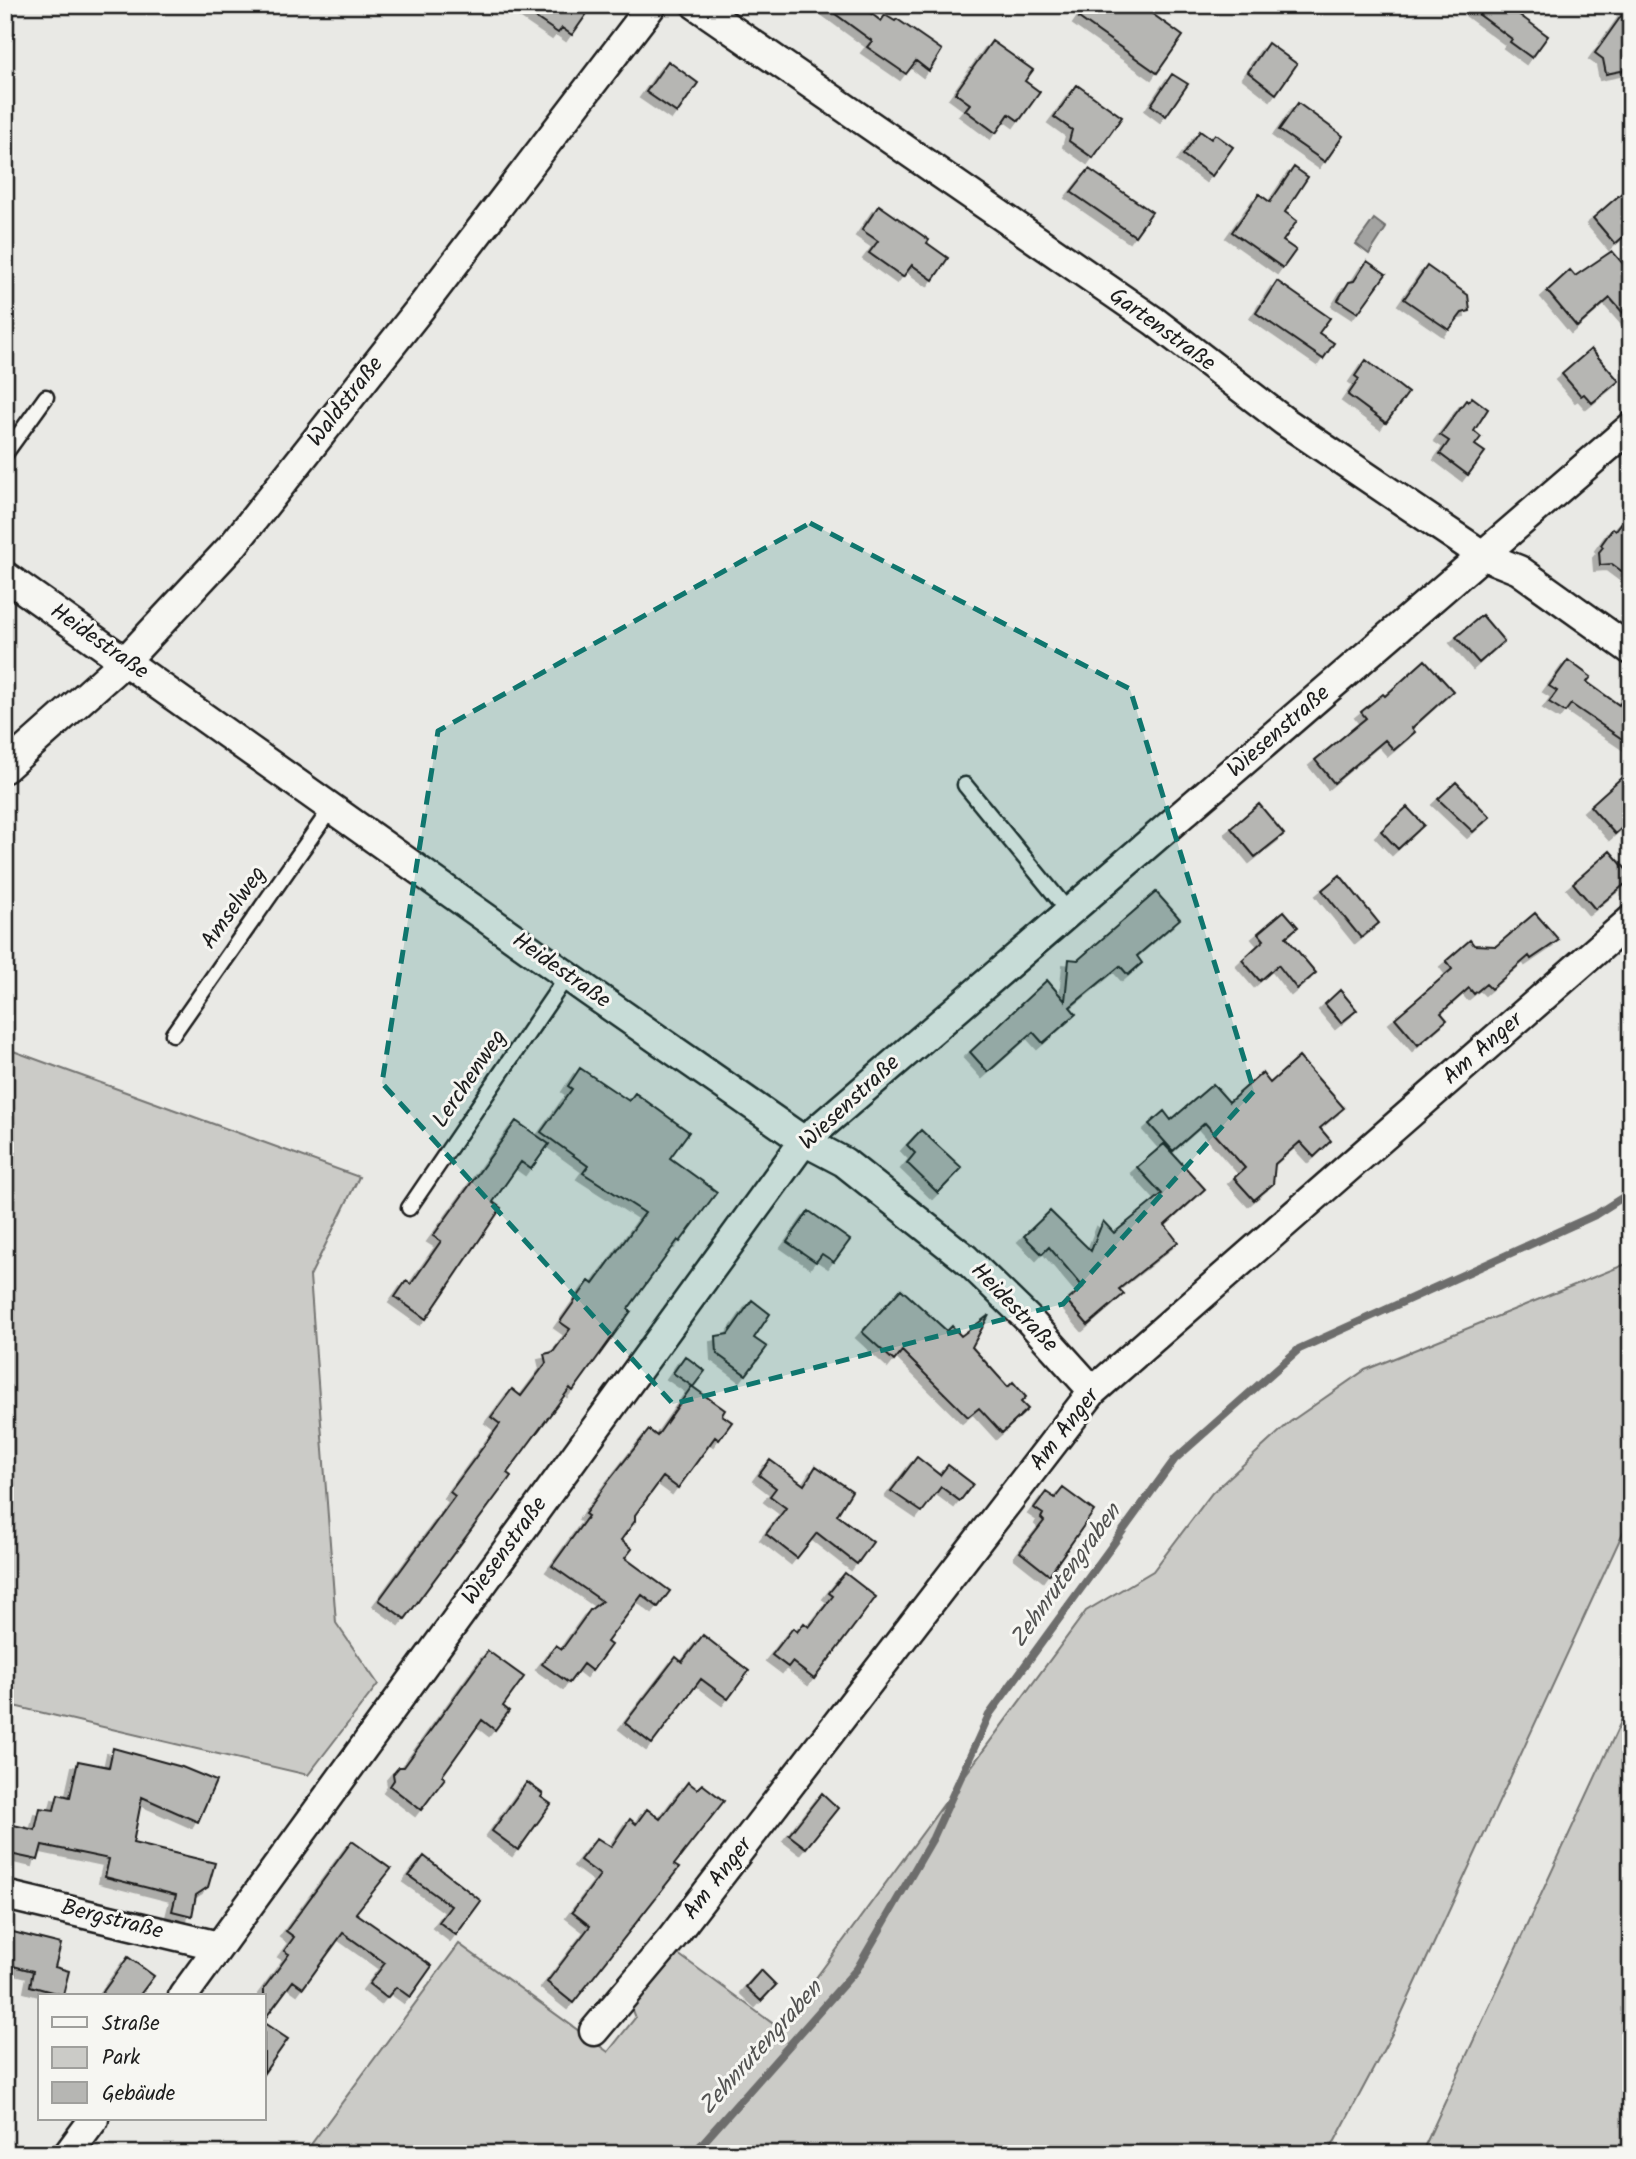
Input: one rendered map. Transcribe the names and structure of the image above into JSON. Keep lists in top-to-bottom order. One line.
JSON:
{"streets":{"street":["Gartenstraße","Waldstraße","Heidestraße","Wiesenstraße","Am Anger","Bergstraße"],"lane":["Amselweg","Lerchenweg"]},"crossings":[["Gartenstraße","Wiesenstraße"],["Waldstraße","Heidestraße"],["Heidestraße","Wiesenstraße"],["Heidestraße","Amselweg"],["Heidestraße","Am Anger"],["Heidestraße","Lerchenweg"],["Wiesenstraße","Bergstraße"]],"water":["Zehnrutengraben"],"legend":["Straße","Park","Gebäude"]}
